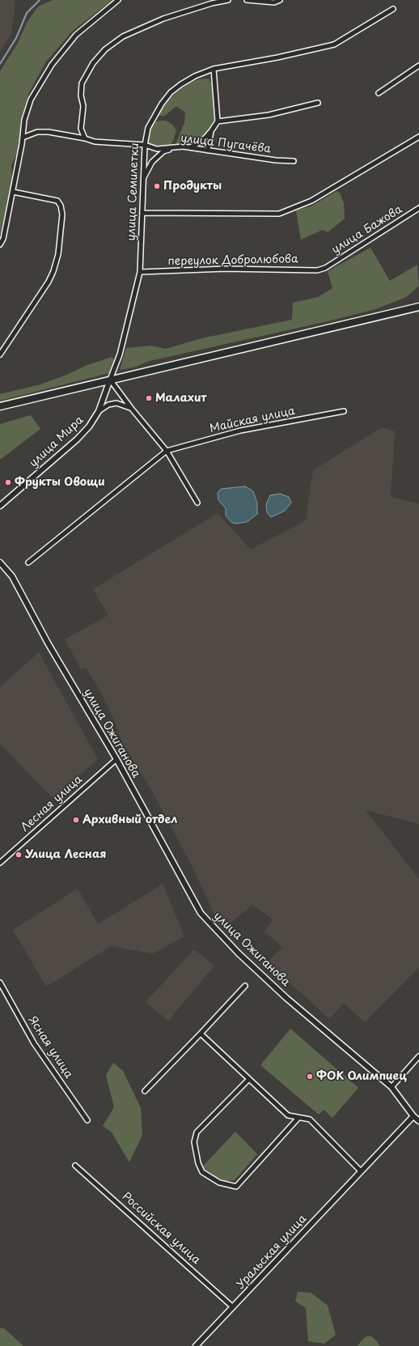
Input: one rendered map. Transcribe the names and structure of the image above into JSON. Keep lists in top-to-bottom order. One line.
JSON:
{"streets":{"street":["улица Пугачёва","улица Семилетки","улица Бажова","переулок Добролюбова","Майская улица","улица Мира","улица Ожиганова","Лесная улица","Ясная улица","Российская улица","Уральская улица"]},"crossings":[["улица Пугачёва","улица Семилетки"],["улица Семилетки","переулок Добролюбова"],["улица Семилетки","улица Мира"],["улица Бажова","переулок Добролюбова"],["улица Ожиганова","Лесная улица"],["улица Ожиганова","Уральская улица"],["Российская улица","Уральская улица"]],"places":["Продукты","Малахит","Фрукты Овощи","Архивный отдел","Улица Лесная","ФОК Олимпиец"]}
